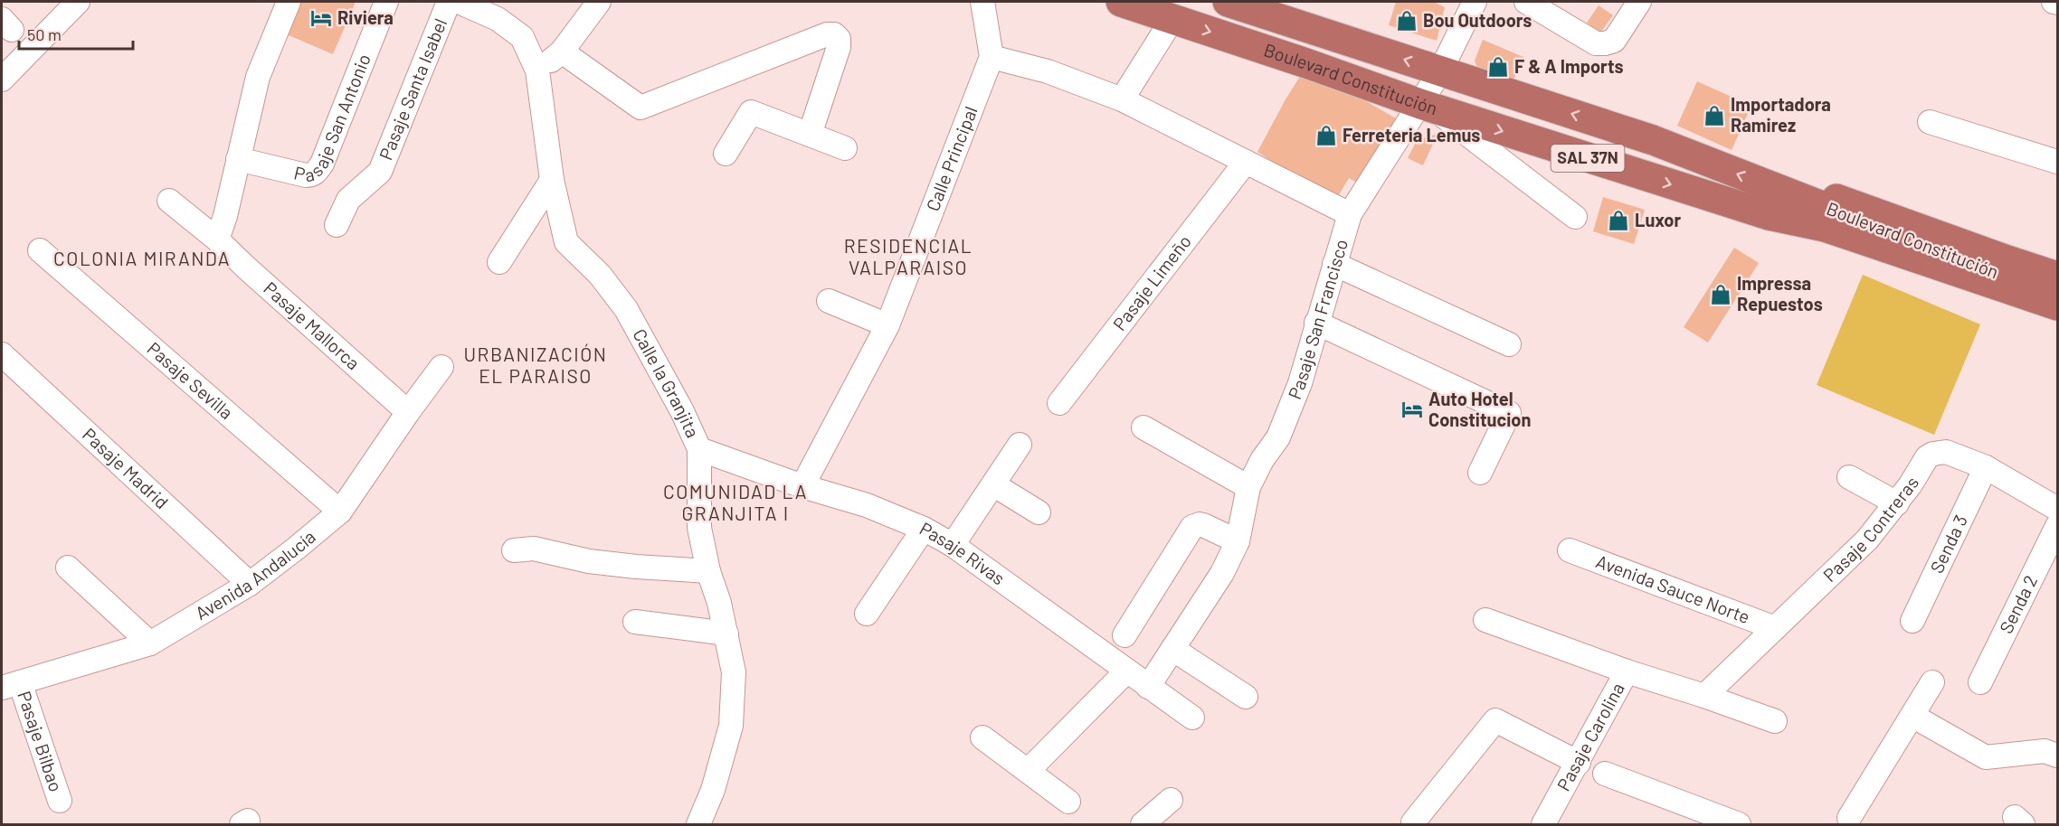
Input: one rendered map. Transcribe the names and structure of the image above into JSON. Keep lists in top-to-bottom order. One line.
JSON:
{"streets":{"highway":["Boulevard Constitución","SAL 37N"],"street":["Pasaje Santa Isabel","Pasaje San Antonio","Calle Principal","Pasaje Limeño","Pasaje San Francisco","Pasaje Mallorca","Pasaje Sevilla","Calle la Granjita","Pasaje Madrid","Pasaje Contreras","Senda 3","Pasaje Rivas","Avenida Andalucía","Avenida Sauce Norte","Senda 2","Pasaje Carolina","Pasaje Bilbao"]},"crossings":[["Boulevard Constitución","Pasaje San Francisco"],["Calle Principal","Pasaje Rivas"],["Pasaje San Francisco","Pasaje Rivas"],["Pasaje Mallorca","Avenida Andalucía"],["Pasaje Sevilla","Avenida Andalucía"],["Calle la Granjita","Pasaje Rivas"],["Pasaje Madrid","Avenida Andalucía"],["Pasaje Contreras","Senda 3"],["Pasaje Contreras","Avenida Sauce Norte"],["Pasaje Contreras","Pasaje Carolina"],["Avenida Andalucía","Pasaje Bilbao"]],"districts":["RESIDENCIAL VALPARAISO","COLONIA MIRANDA","URBANIZACIÓN EL PARAISO","COMUNIDAD LA GRANJITA I"],"places":{"hotel":["Riviera","Auto Hotel Constitucion"],"shop":["Bou Outdoors","F & A Imports","Importadora Ramirez","Ferreteria Lemus","Luxor","Impressa Repuestos"]},"scale_bar":"50 m"}
